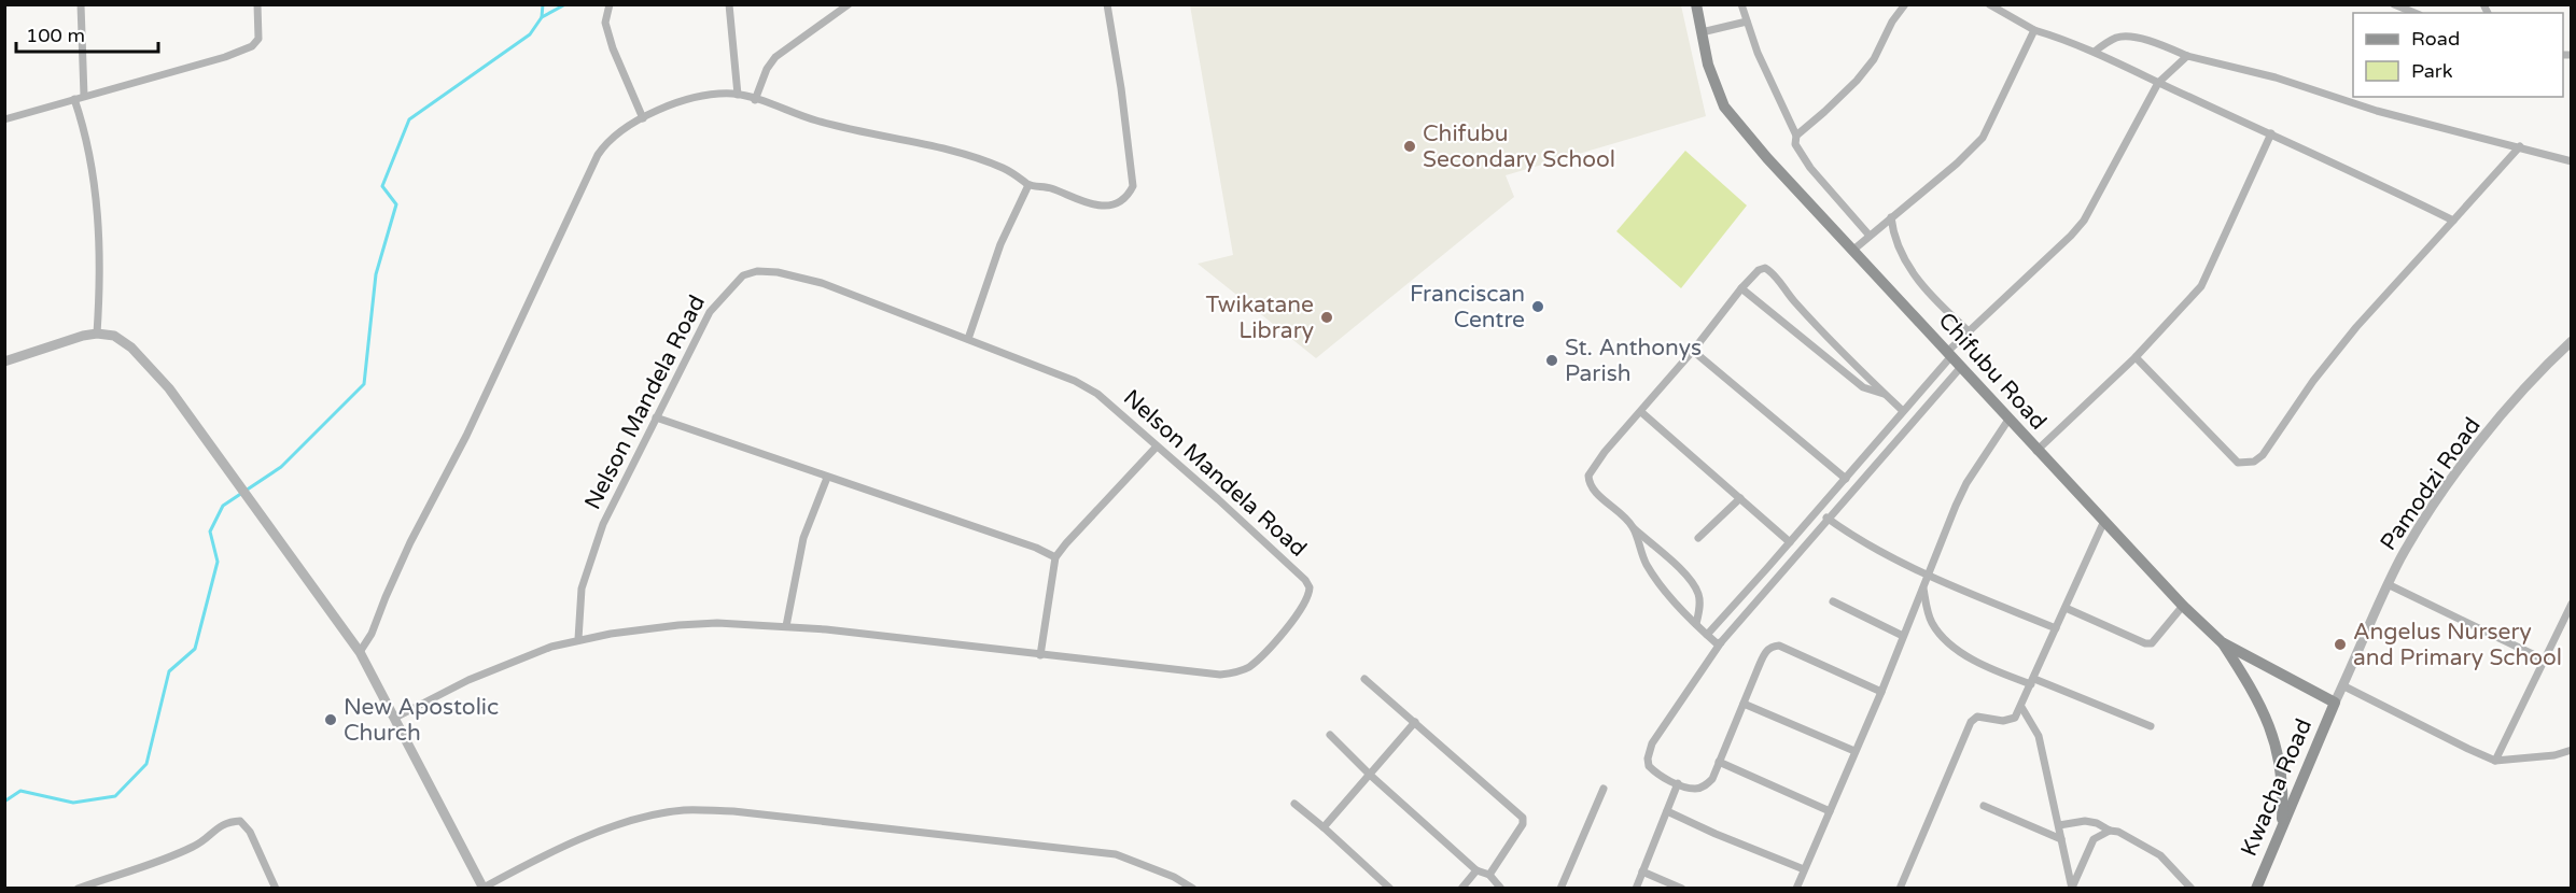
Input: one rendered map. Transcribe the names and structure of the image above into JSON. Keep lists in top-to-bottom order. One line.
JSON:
{"streets":{"main road":["Chifubu Road","Kwacha Road"],"street":["Nelson Mandela Road","Pamodzi Road"]},"crossings":[["Chifubu Road","Pamodzi Road"],["Chifubu Road","Kwacha Road"],["Pamodzi Road","Kwacha Road"]],"places":["Chifubu Secondary School","Franciscan Centre","Twikatane Library","St. Anthonys Parish","Angelus Nursery and Primary School","New Apostolic Church"],"legend":["Road","Park"],"scale_bar":"100 m"}
